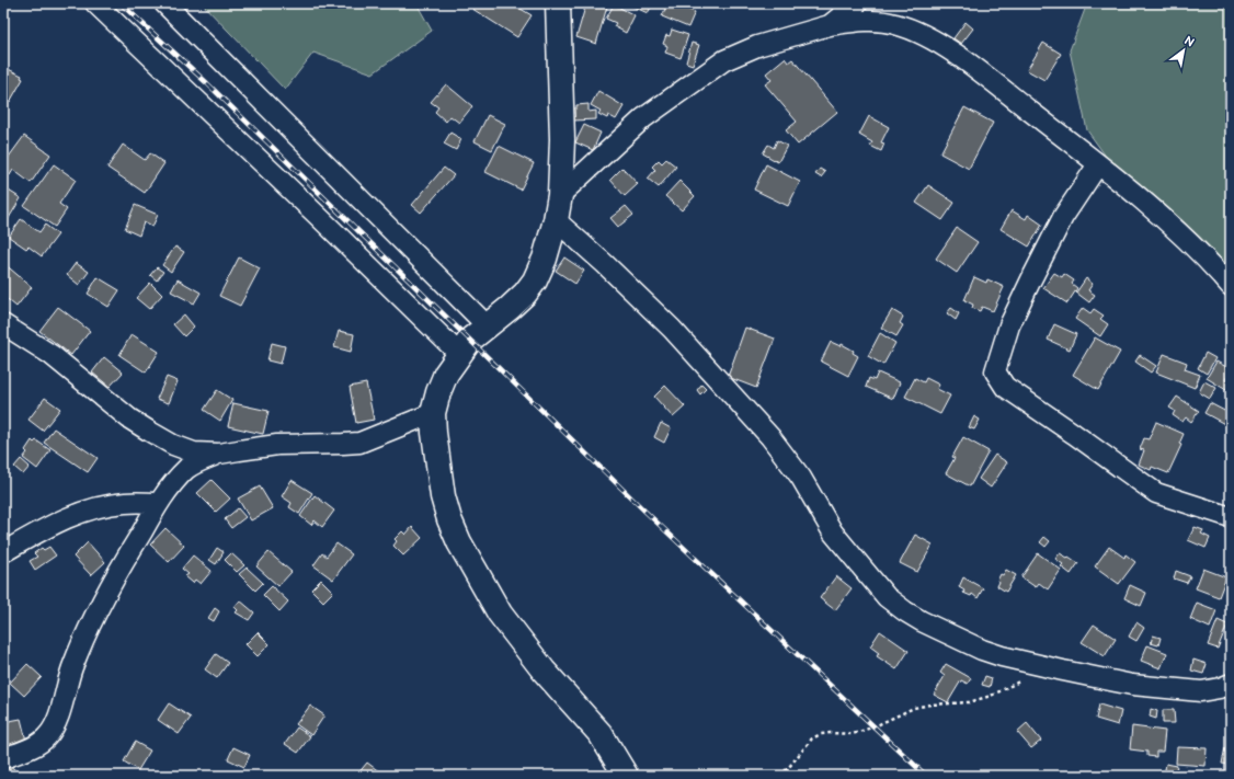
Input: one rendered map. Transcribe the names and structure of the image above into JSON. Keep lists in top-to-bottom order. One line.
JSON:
{"north":"top right"}
